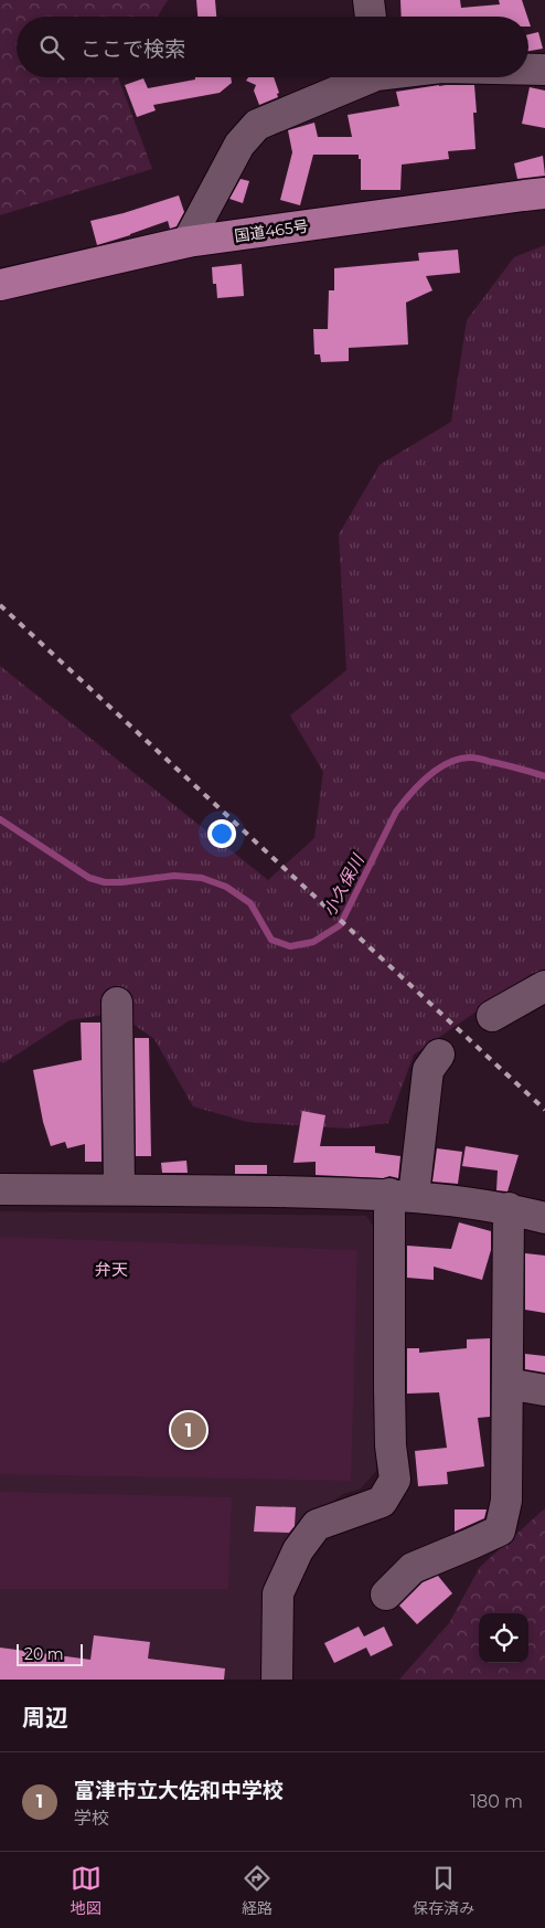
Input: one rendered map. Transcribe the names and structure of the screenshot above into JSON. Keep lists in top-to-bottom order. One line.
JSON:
{"streets":{"highway":["国道465号"]},"districts":["弁天"],"water":["小久保川"],"scale_bar":"20 m","page":{"search":"ここで検索","pins":"1","scale":"20 m","heading":"周辺","list":[{"mark":"1","name":"富津市立大佐和中学校","note":"学校","value":"180 m"}],"nav":["地図","経路","保存済み"]}}
